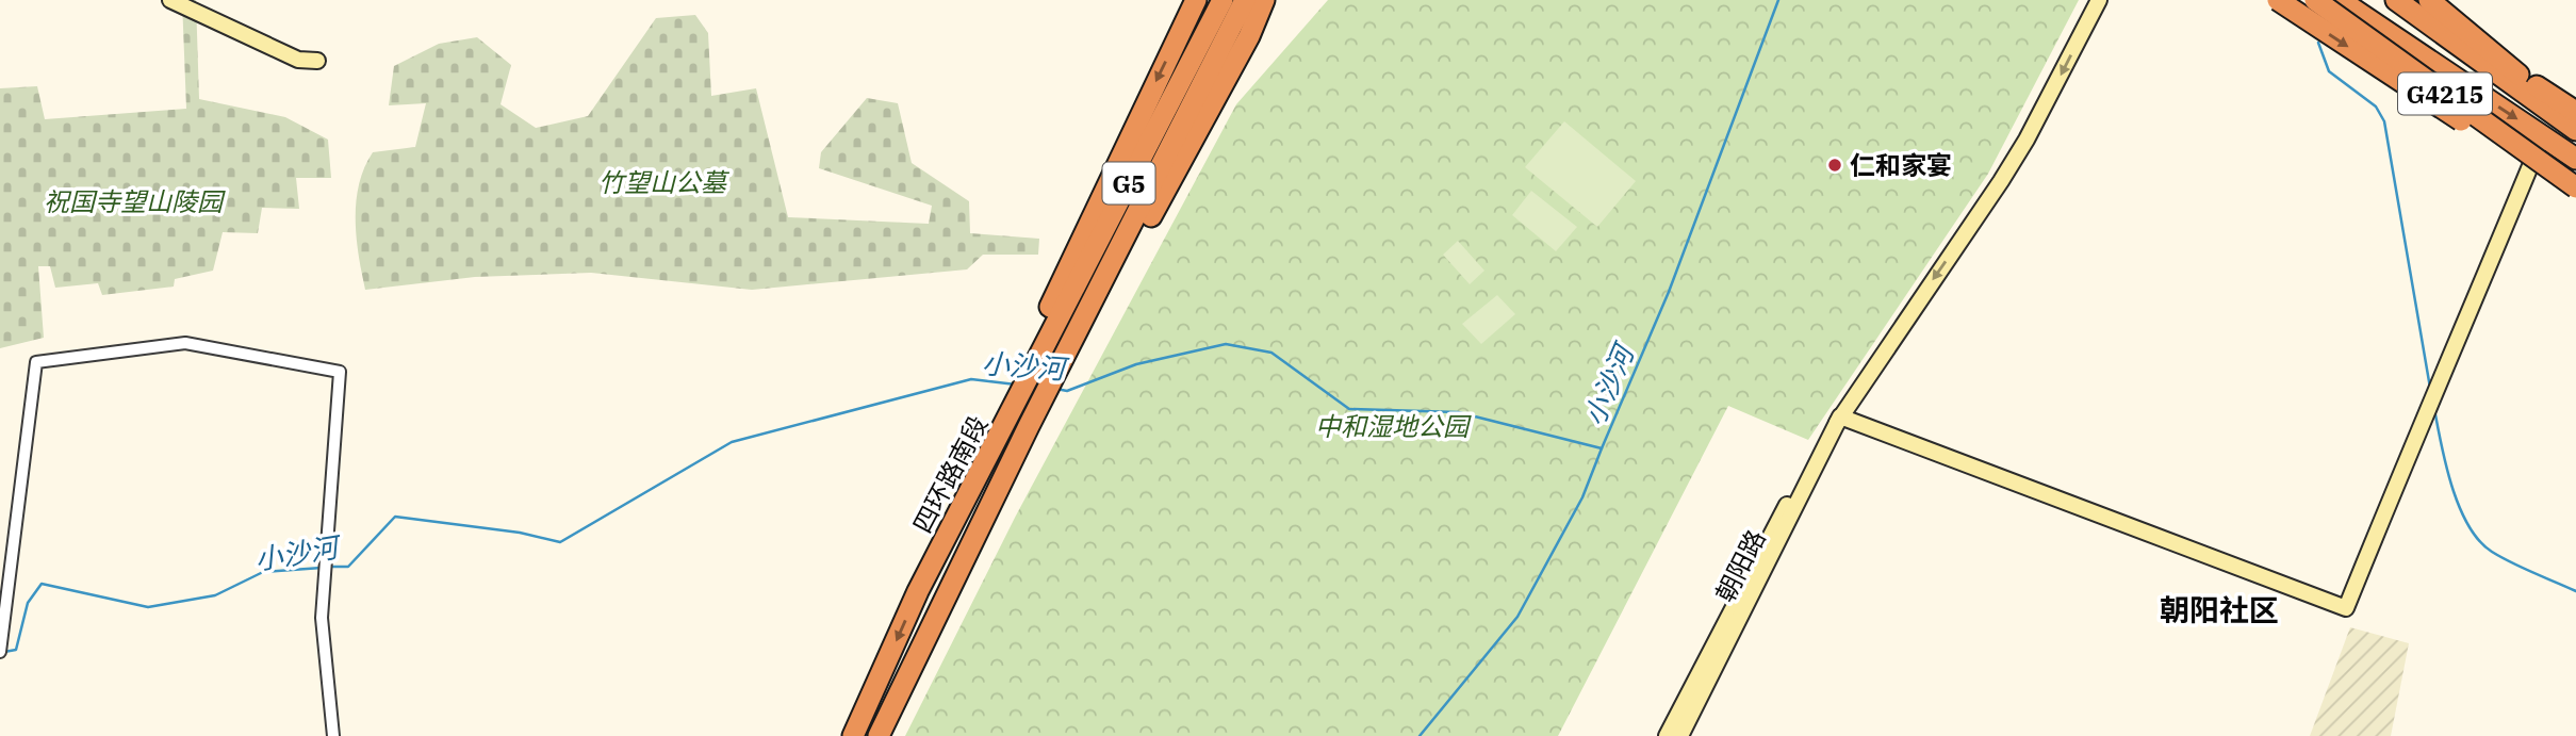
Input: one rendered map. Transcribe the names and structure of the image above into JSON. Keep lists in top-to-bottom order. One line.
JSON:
{"streets":{"highway":["G4215","G5","四环路南段"],"street":["朝阳路"]},"districts":["朝阳社区"],"water":["小沙河"],"parks":["竹望山公墓","祝国寺望山陵园","中和湿地公园"],"places":["仁和家宴"]}
